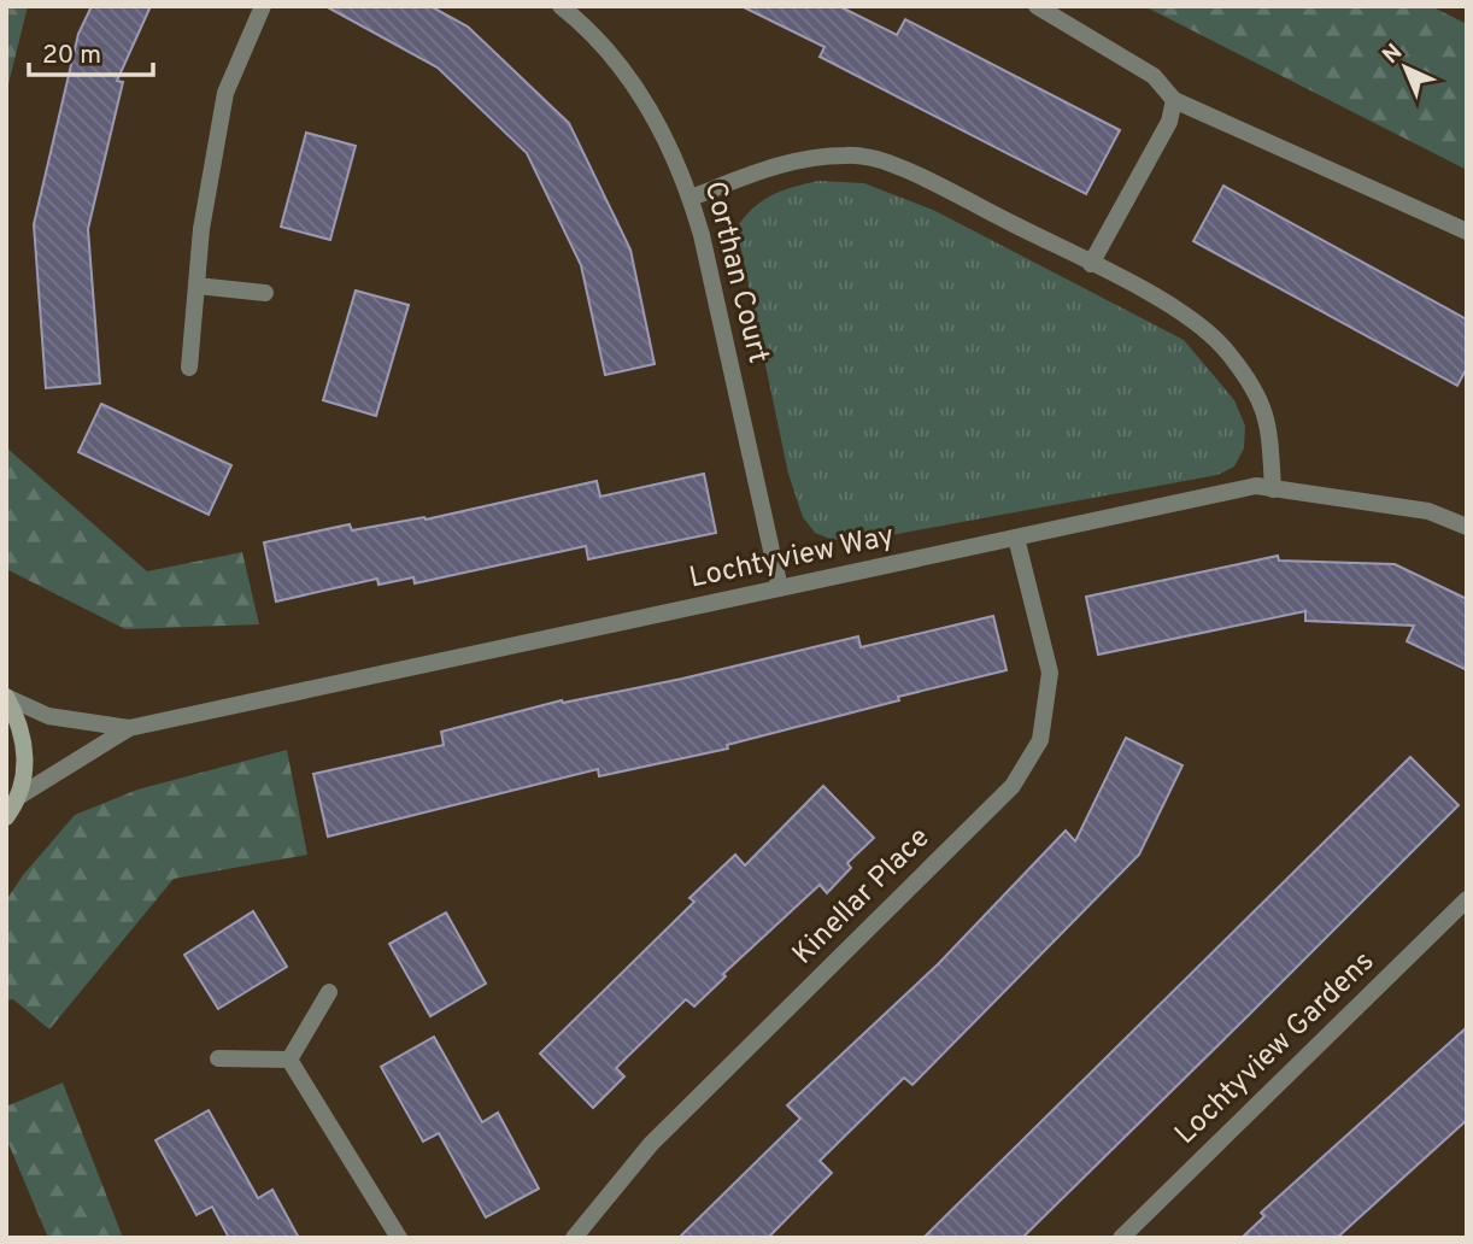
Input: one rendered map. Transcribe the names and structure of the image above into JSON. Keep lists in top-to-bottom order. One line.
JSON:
{"streets":{"street":["Corthan Court","Lochtyview Way","Kinellar Place","Lochtyview Gardens"]},"crossings":[["Corthan Court","Lochtyview Way"],["Lochtyview Way","Kinellar Place"]],"scale_bar":"20 m","north":"top left"}
